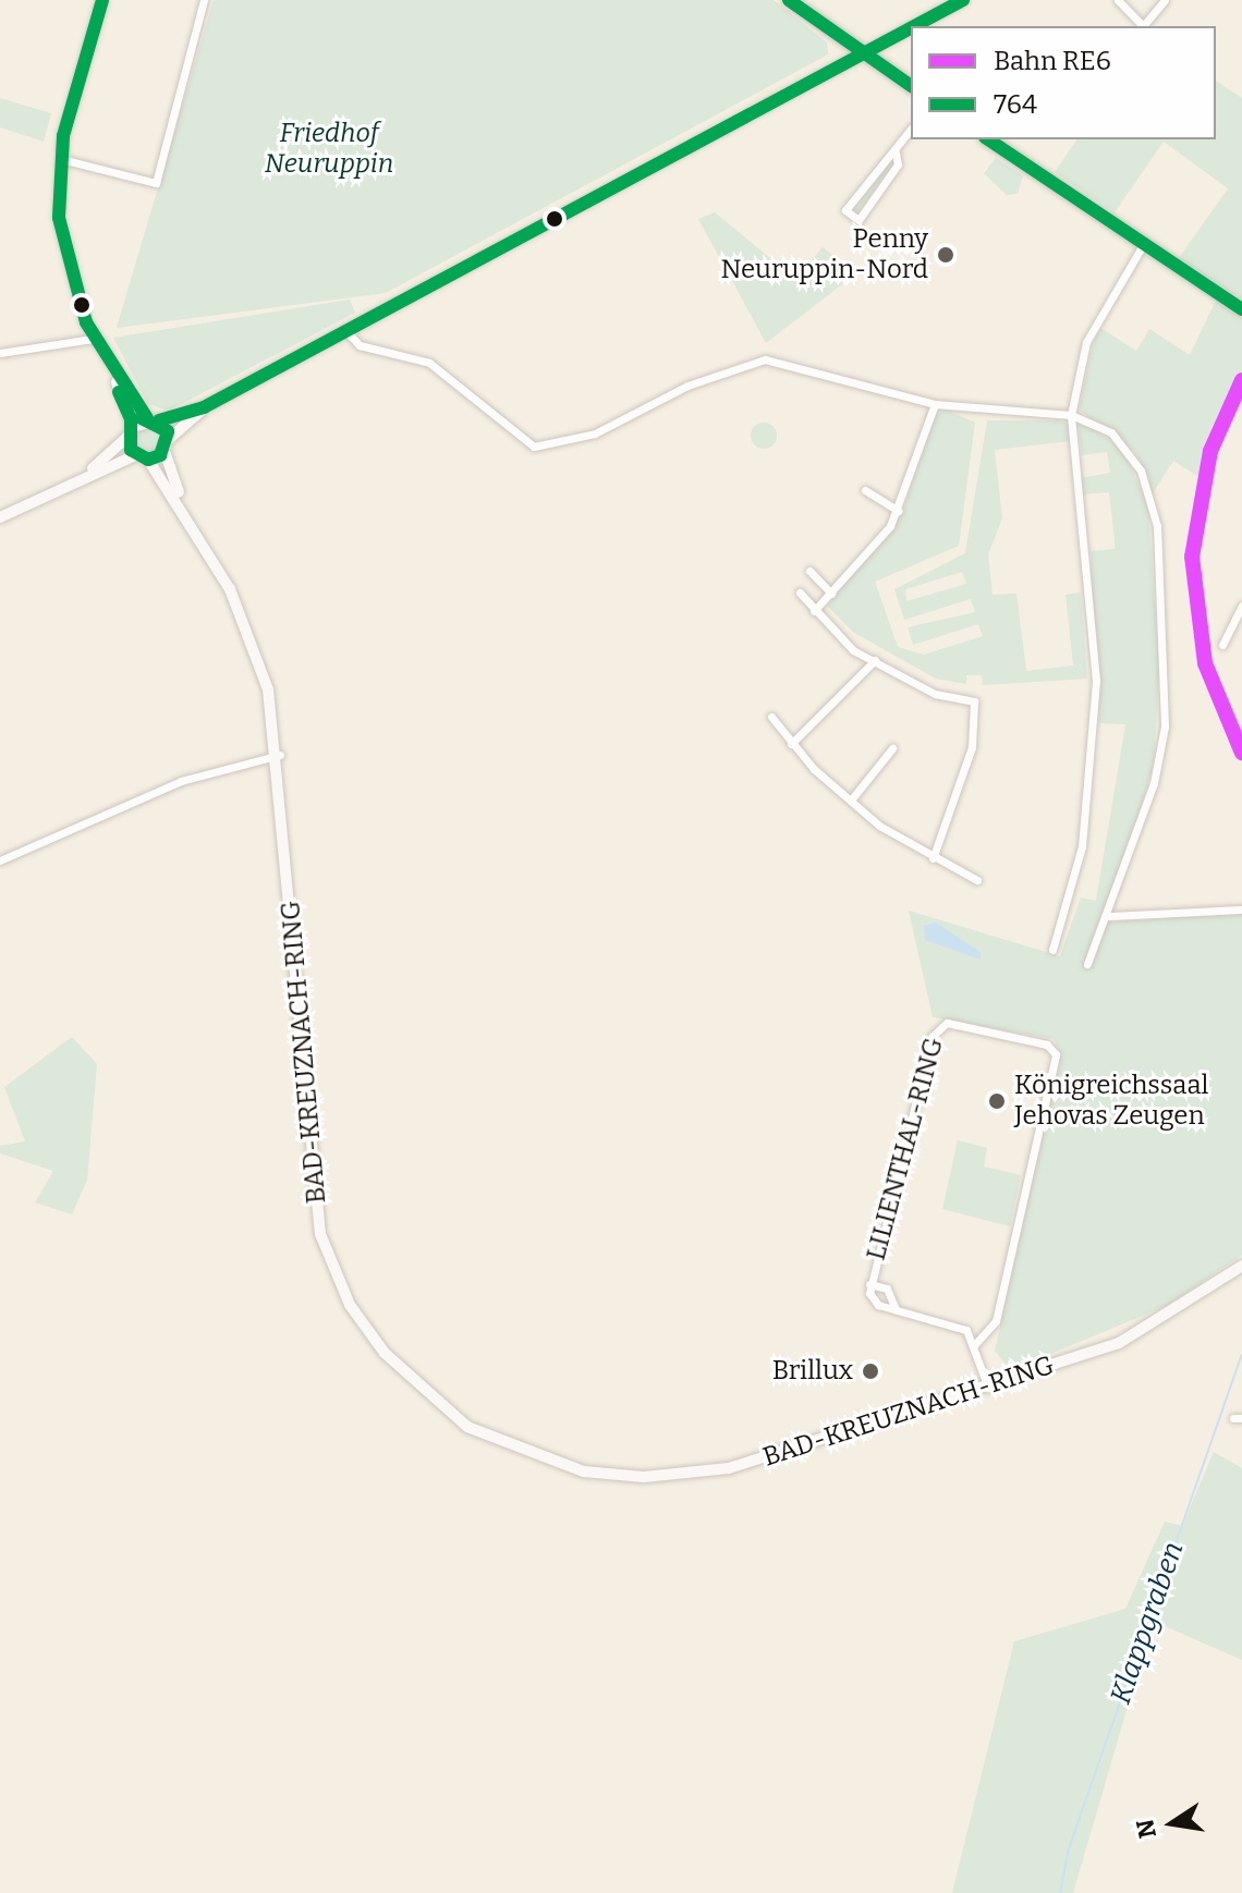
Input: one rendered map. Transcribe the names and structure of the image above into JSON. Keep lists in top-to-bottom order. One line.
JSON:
{"streets":{"main road":["BAD-KREUZNACH-RING"],"street":["LILIENTHAL-RING"]},"water":["Klappgraben"],"parks":["Friedhof Neuruppin"],"places":["Penny Neuruppin-Nord","Königreichssaal Jehovas Zeugen","Brillux"],"lines":["transit line 764","rail line RE6"],"legend":["Bahn RE6","764"],"north":"left"}
